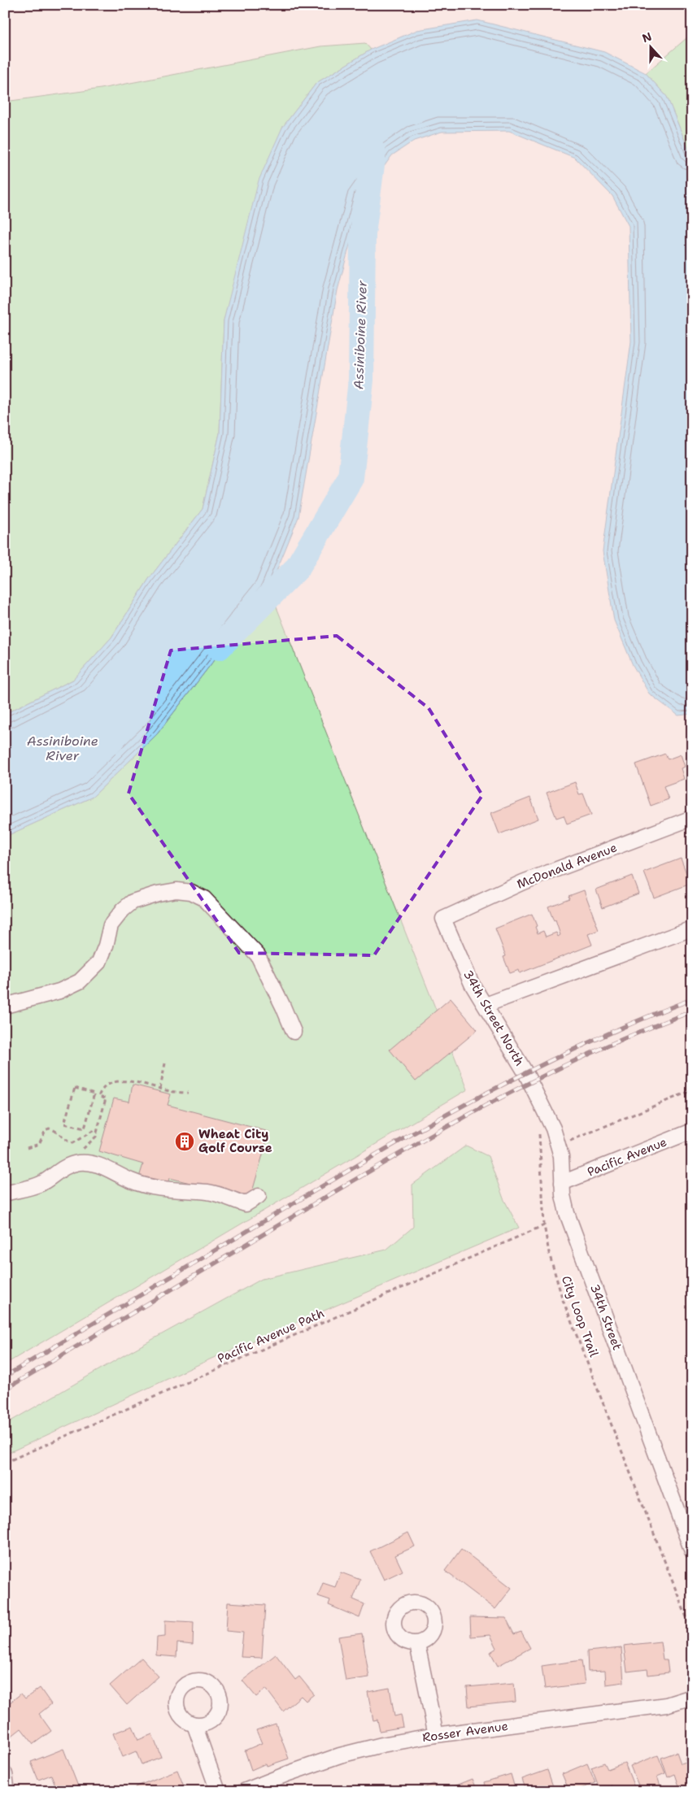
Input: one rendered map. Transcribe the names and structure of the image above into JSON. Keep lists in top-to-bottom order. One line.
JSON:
{"streets":{"street":["McDonald Avenue","34th Street North","Pacific Avenue","34th Street","Rosser Avenue"],"path":["City Loop Trail","Pacific Avenue Path"]},"crossings":[["McDonald Avenue","34th Street North"],["34th Street North","34th Street"],["Pacific Avenue","34th Street"],["City Loop Trail","34th Street"],["City Loop Trail","Pacific Avenue Path"]],"water":["Assiniboine River"],"places":{"building":["Wheat City Golf Course"]},"north":"top"}
